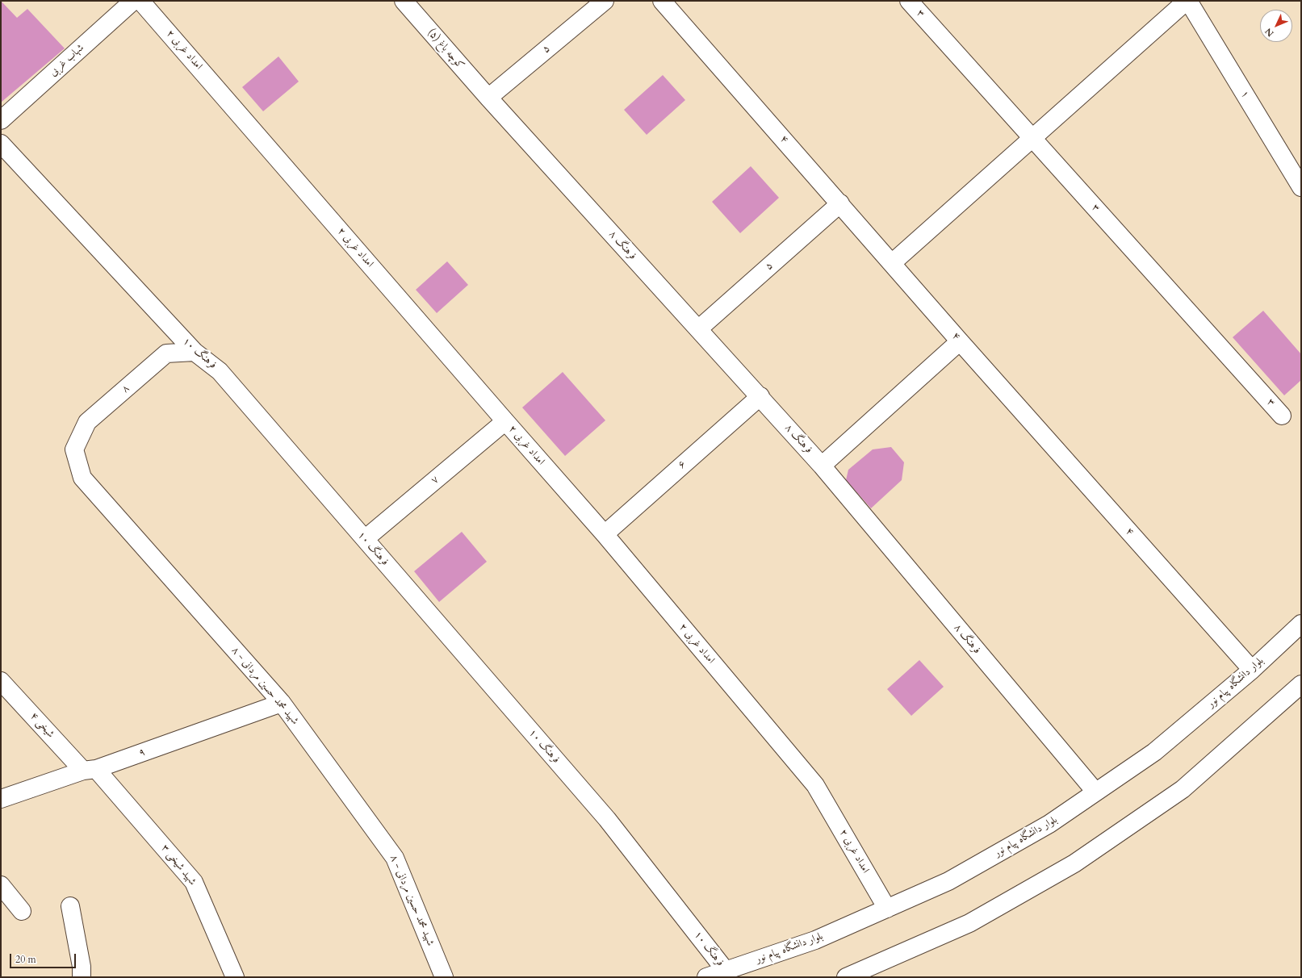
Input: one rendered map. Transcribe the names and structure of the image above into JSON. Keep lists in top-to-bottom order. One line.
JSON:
{"streets":{"street":["۳","کوچه باغ (۵)","۵","امداد غربی ۲","شهاب غربی","۱","۴","فرهنگ ۸","فرهنگ ۱۰","۸","۶","۷","بلوار دانشگاه پیام نور","شهید محمد حسین مردانی - ۸","شیخی ۴","۹","شهید شیخی ۳"]},"crossings":[["کوچه باغ (۵)","۵"],["کوچه باغ (۵)","فرهنگ ۸"],["۵","۴"],["۵","فرهنگ ۸"],["امداد غربی ۲","۶"],["امداد غربی ۲","۷"],["امداد غربی ۲","بلوار دانشگاه پیام نور"],["۴","بلوار دانشگاه پیام نور"],["فرهنگ ۸","۶"],["فرهنگ ۸","بلوار دانشگاه پیام نور"],["فرهنگ ۱۰","۸"],["فرهنگ ۱۰","۷"],["فرهنگ ۱۰","بلوار دانشگاه پیام نور"],["۸","شهید محمد حسین مردانی - ۸"],["شهید محمد حسین مردانی - ۸","۹"],["شیخی ۴","۹"],["شیخی ۴","شهید شیخی ۳"],["۹","شهید شیخی ۳"]],"scale_bar":"20 m","north":"bottom left"}
